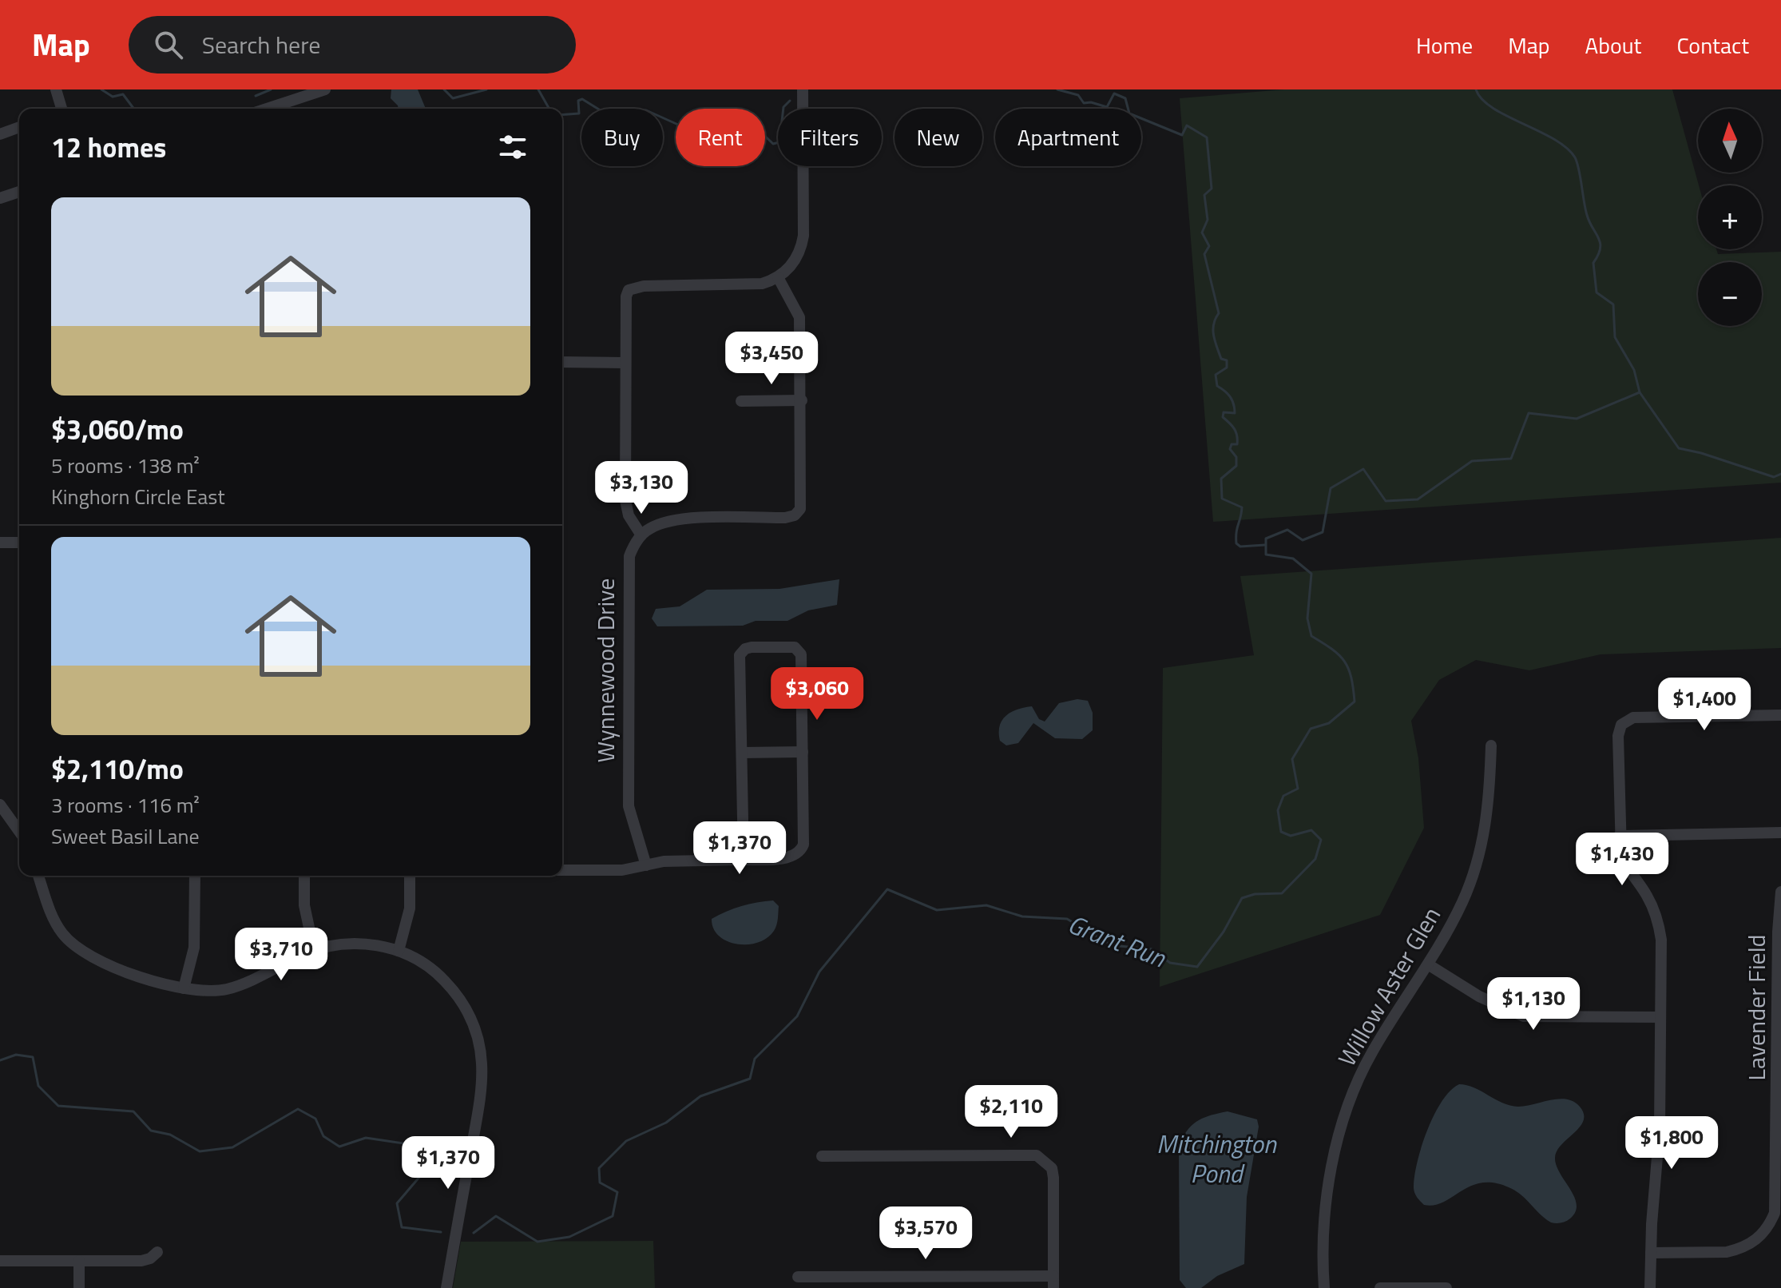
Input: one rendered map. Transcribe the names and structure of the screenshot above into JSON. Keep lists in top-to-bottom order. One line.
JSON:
{"streets":{"street":["Wynnewood Drive","Willow Aster Glen","Lavender Field"]},"water":["Grant Run","Mitchington Pond"],"north":"top","page":{"header":"Map","search":"Search here","nav":["Home","Map","About","Contact"],"map_buttons":["+","−"],"chip":["Buy","Rent","Filters","New","Apartment"],"heading":"12 homes","list":[{"name":"$3,060/mo","note":"5 rooms · 138 m² · Kinghorn Circle East"},{"name":"$2,110/mo","note":"3 rooms · 116 m² · Sweet Basil Lane"}],"price":["$3,450","$3,130","$3,060","$1,400","$1,370","$1,430","$3,710","$1,130","$2,110","$1,800","$1,370","$3,570"]}}
